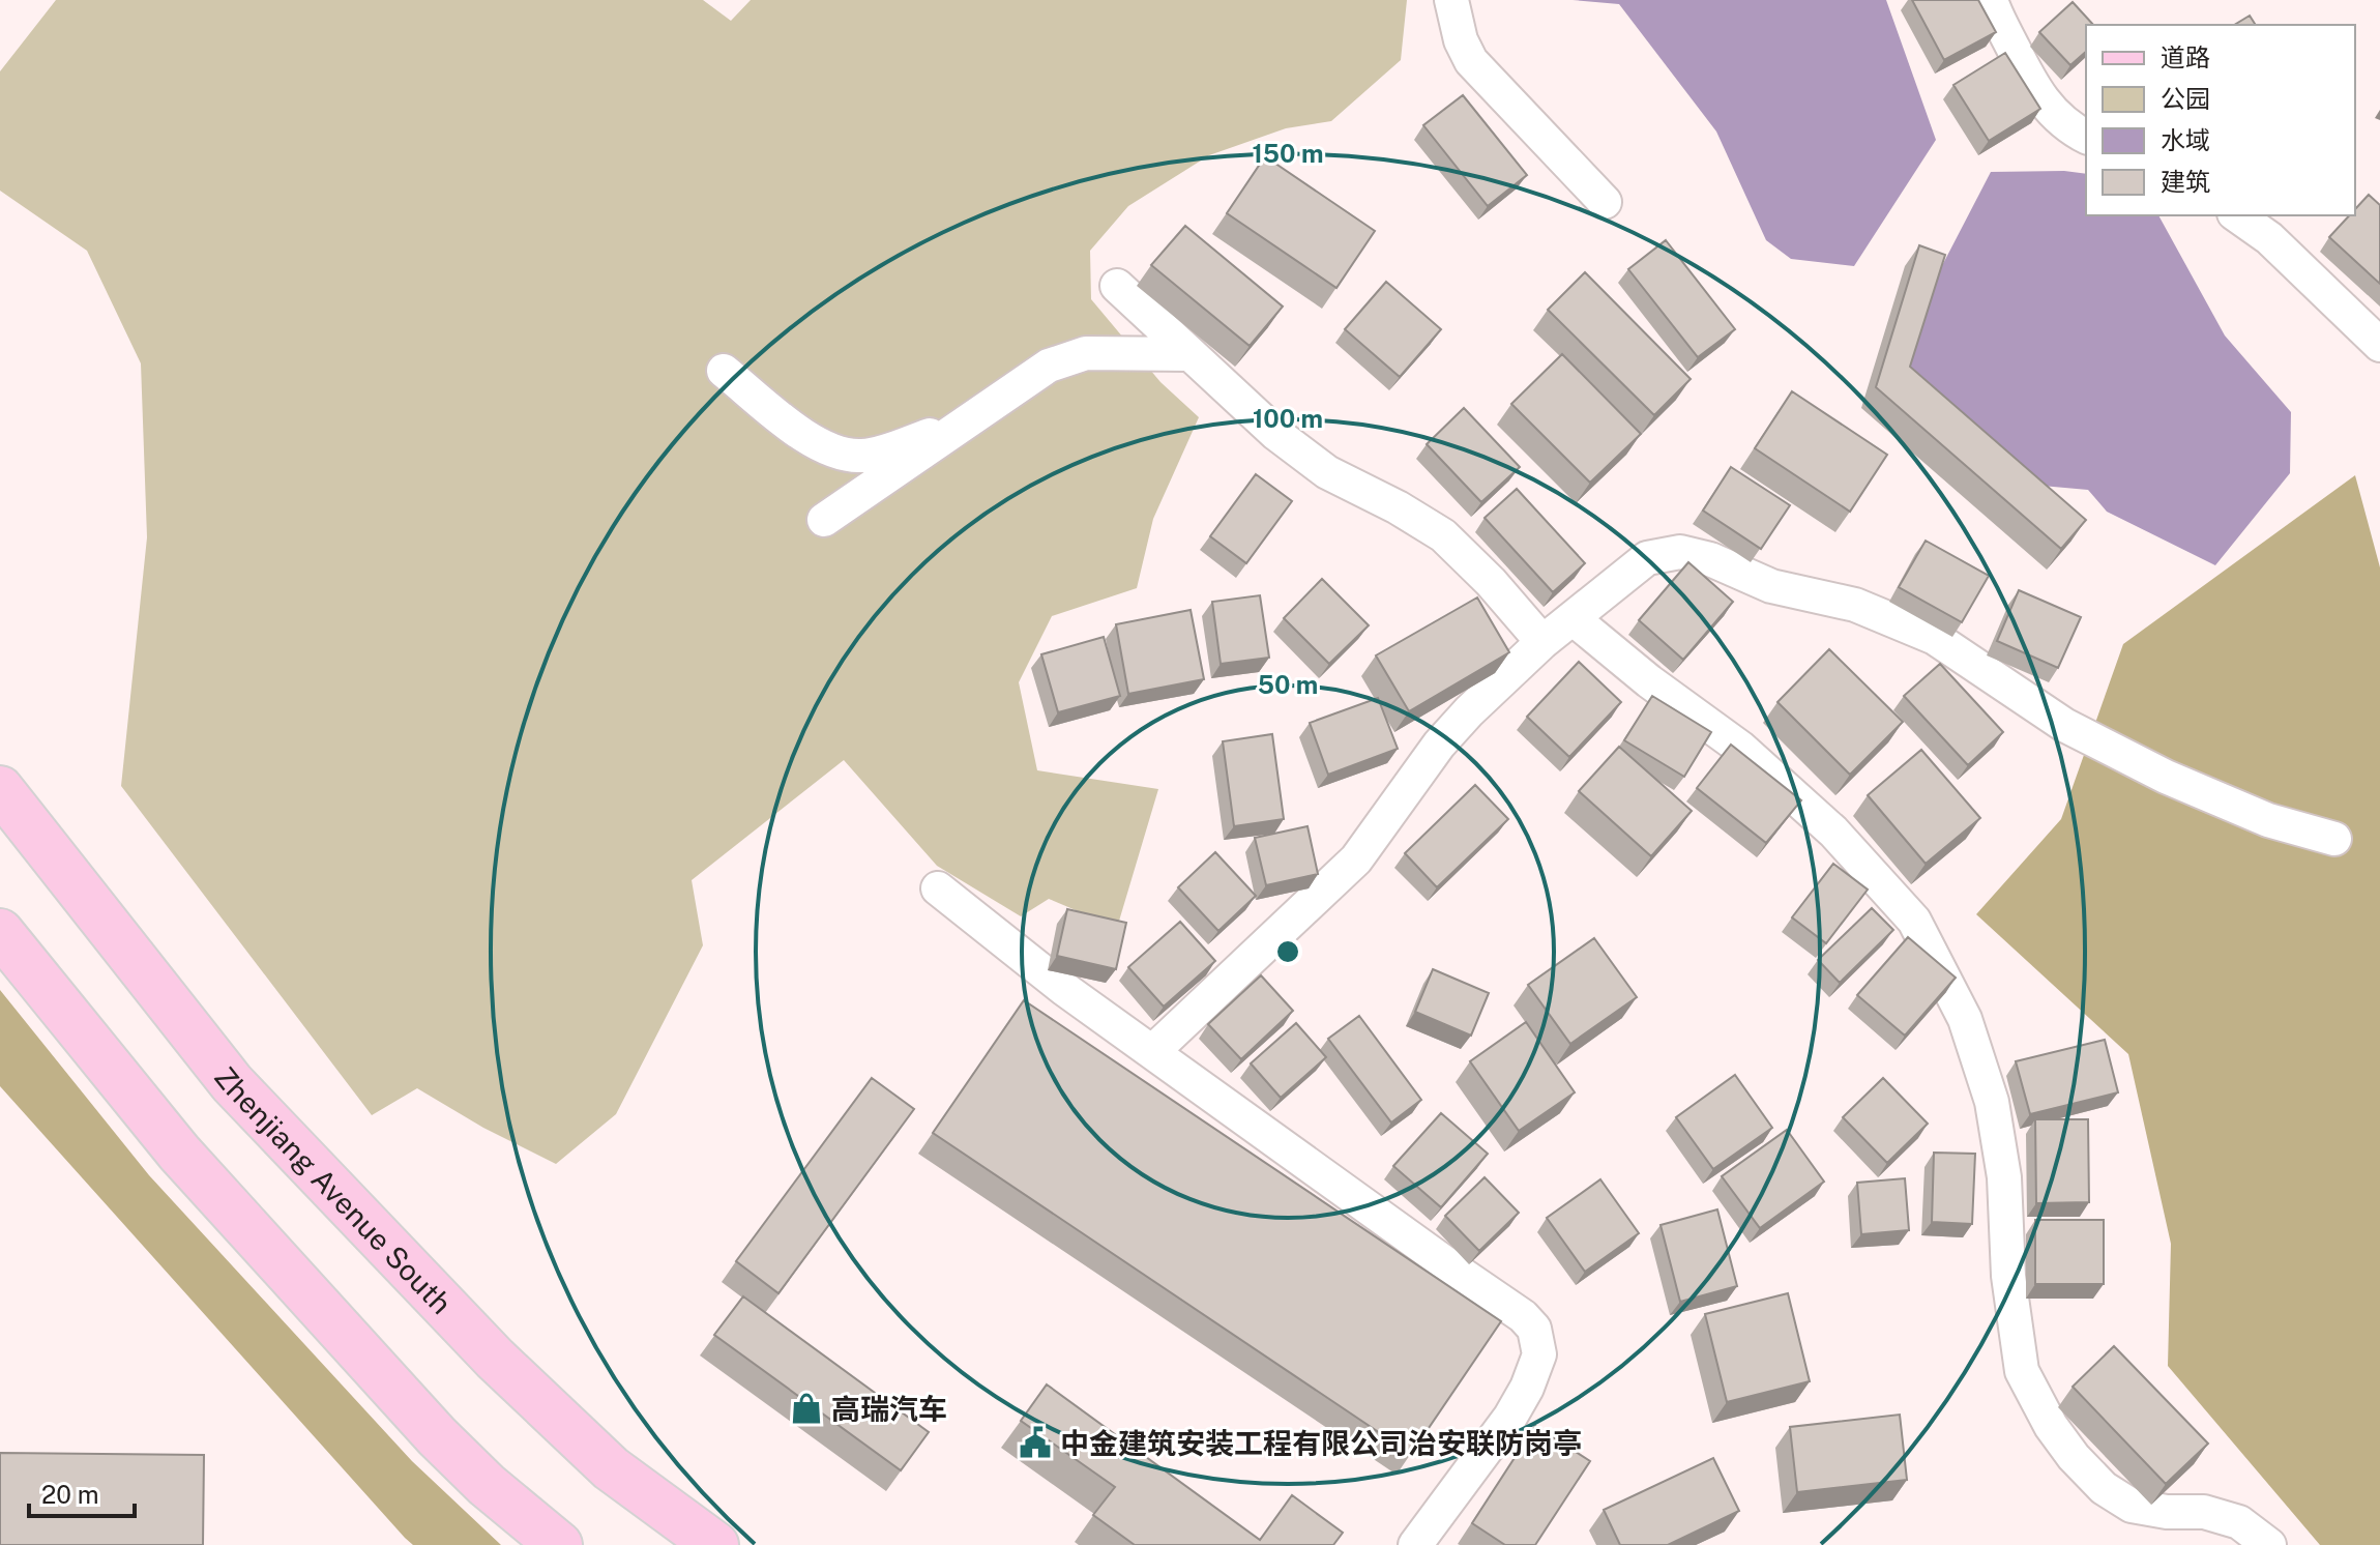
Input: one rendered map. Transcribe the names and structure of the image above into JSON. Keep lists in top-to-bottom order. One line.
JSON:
{"streets":{"main road":["Zhenjiang Avenue South"]},"places":{"shop":["高瑞汽车"],"public building":["中金建筑安装工程有限公司治安联防岗亭"]},"legend":["道路","公园","水域","建筑"],"scale_bar":"20 m","rings":["150 m","100 m","50 m"]}
